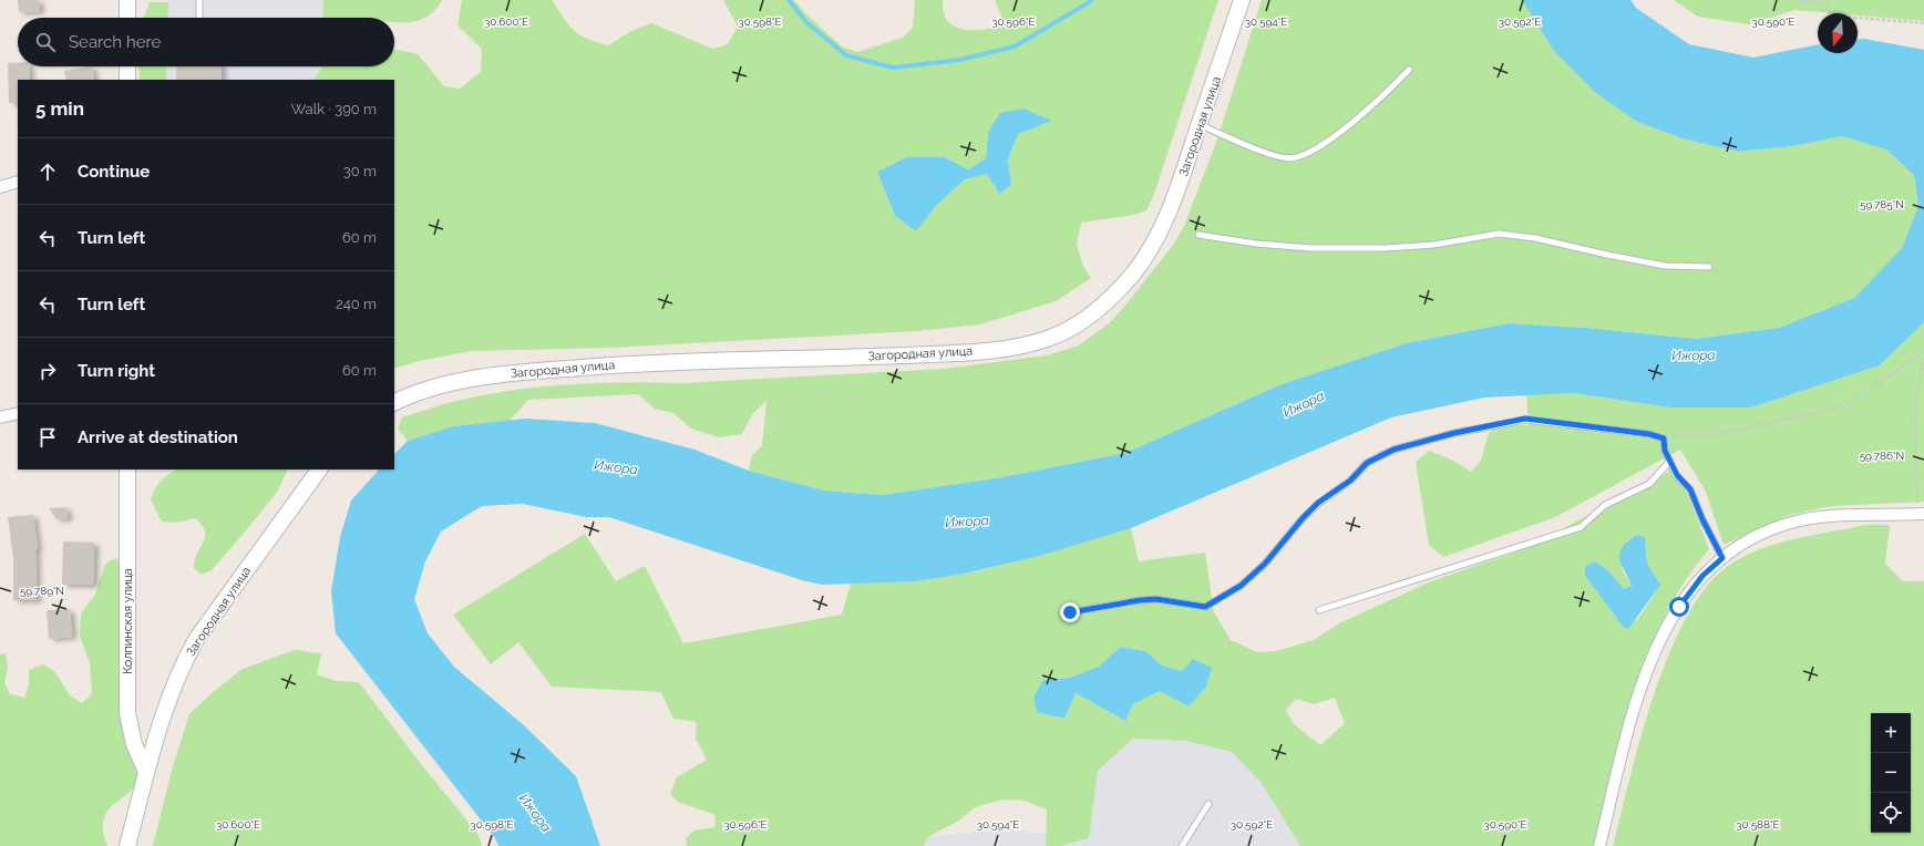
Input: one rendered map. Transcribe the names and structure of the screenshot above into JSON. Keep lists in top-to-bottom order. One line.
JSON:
{"streets":{"main road":["Загородная улица","Колпинская улица"]},"crossings":[["Загородная улица","Колпинская улица"]],"water":["Ижора"],"north":"bottom","page":{"search":"Search here","heading":["5 min","Walk · 390 m"],"list":[["Continue","30 m"],["Turn left","60 m"],["Turn left","240 m"],["Turn right","60 m"],"Arrive at destination"],"map_buttons":["+","−"]},"coordinates":["30.600°E","30.598°E","30.596°E","30.594°E","30.592°E","30.590°E","59.785°N","59.786°N","59.789°N","30.588°E"]}
